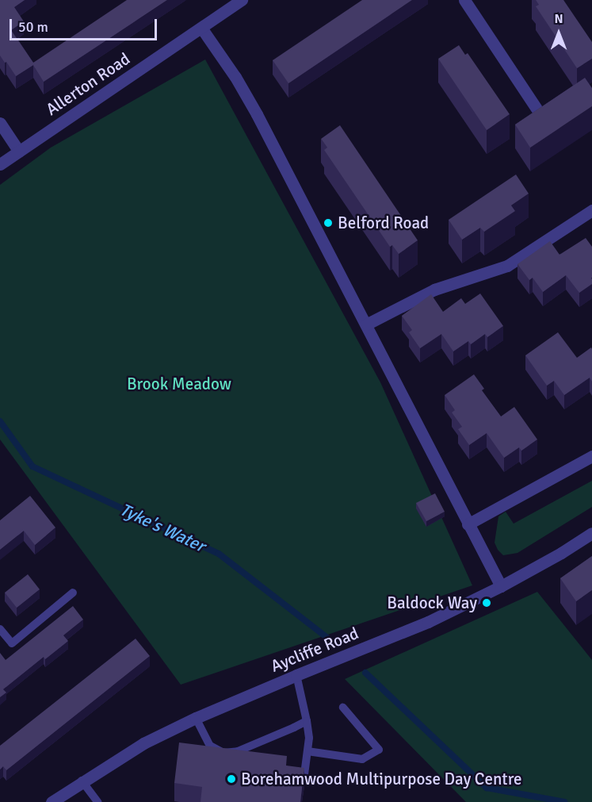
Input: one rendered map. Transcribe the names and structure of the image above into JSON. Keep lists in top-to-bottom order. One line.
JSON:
{"streets":{"street":["Allerton Road","Aycliffe Road"]},"water":["Tyke's Water"],"parks":["Brook Meadow"],"places":["Belford Road","Baldock Way","Borehamwood Multipurpose Day Centre"],"scale_bar":"50 m","north":"top"}
